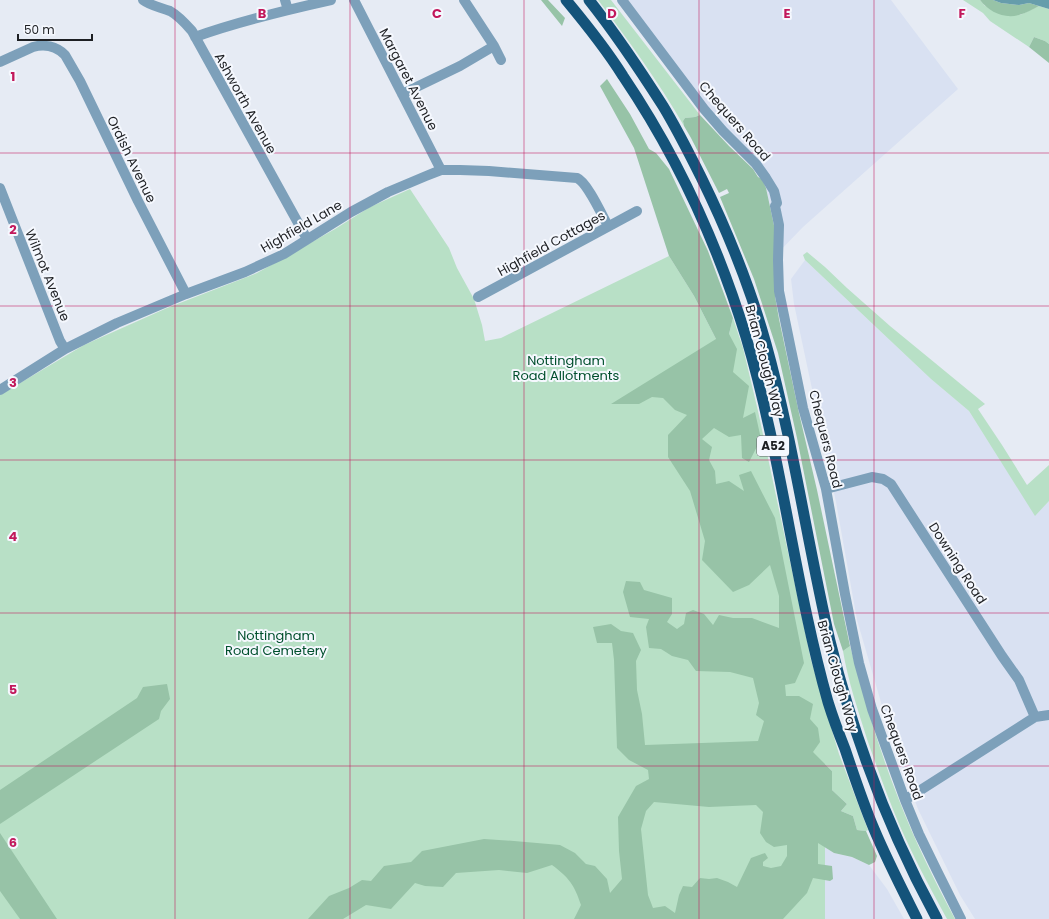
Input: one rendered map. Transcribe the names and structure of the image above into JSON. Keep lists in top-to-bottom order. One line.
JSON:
{"streets":{"highway":["Brian Clough Way","A52"],"street":["Margaret Avenue","Ashworth Avenue","Chequers Road","Ordish Avenue","Highfield Lane","Highfield Cottages","Wilmot Avenue","Downing Road"]},"crossings":[["Margaret Avenue","Highfield Lane"],["Ashworth Avenue","Highfield Lane"],["Chequers Road","Downing Road"],["Ordish Avenue","Highfield Lane"],["Highfield Lane","Highfield Cottages"],["Highfield Lane","Wilmot Avenue"]],"parks":["Nottingham Road Allotments","Nottingham Road Cemetery"],"scale_bar":"50 m","grid":{"columns":["B","C","D","E","F"],"rows":["1","2","3","4","5","6"]}}
